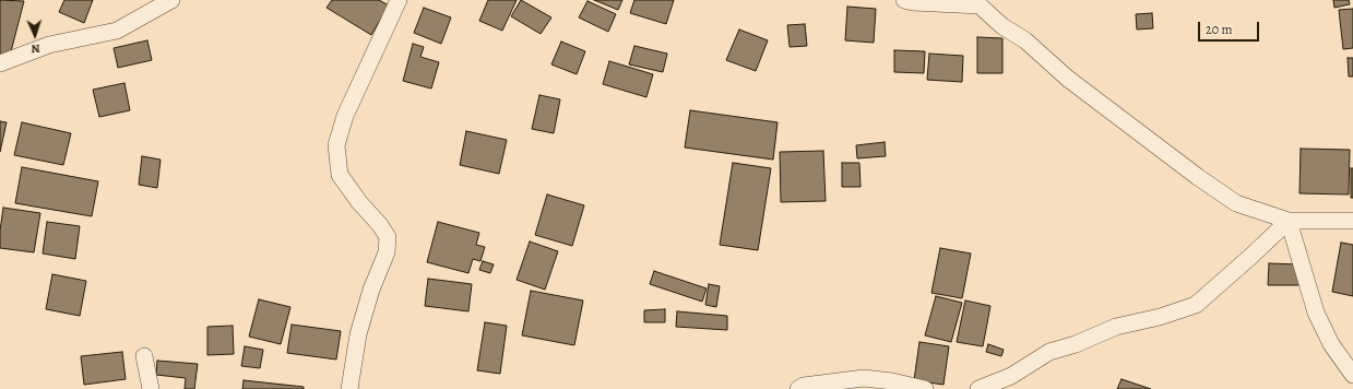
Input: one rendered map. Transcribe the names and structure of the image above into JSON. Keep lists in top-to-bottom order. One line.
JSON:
{"scale_bar":"20 m","north":"bottom"}
